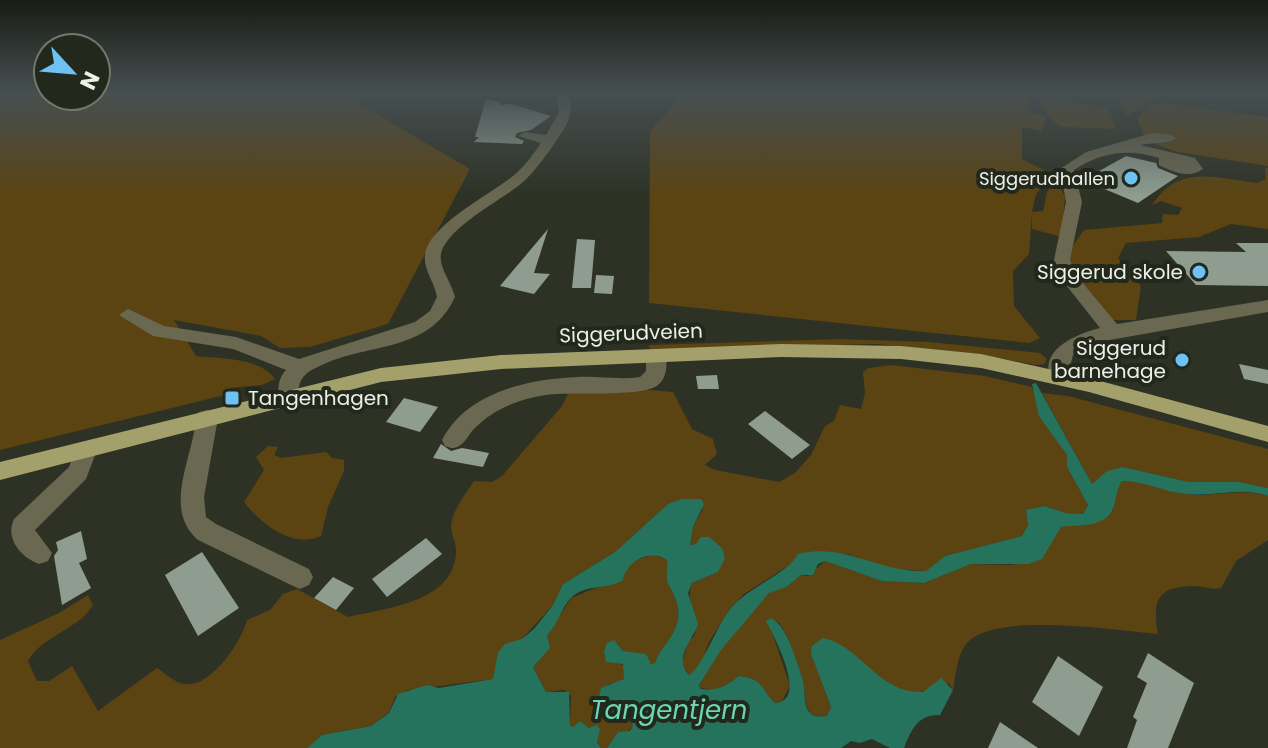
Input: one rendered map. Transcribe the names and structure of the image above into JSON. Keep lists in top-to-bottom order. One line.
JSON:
{"streets":{"main road":["Siggerudveien"]},"water":["Tangentjern"],"places":{"other":["Siggerudhallen","Siggerud skole","Siggerud barnehage"],"transit":["Tangenhagen"]},"north":"bottom right"}
